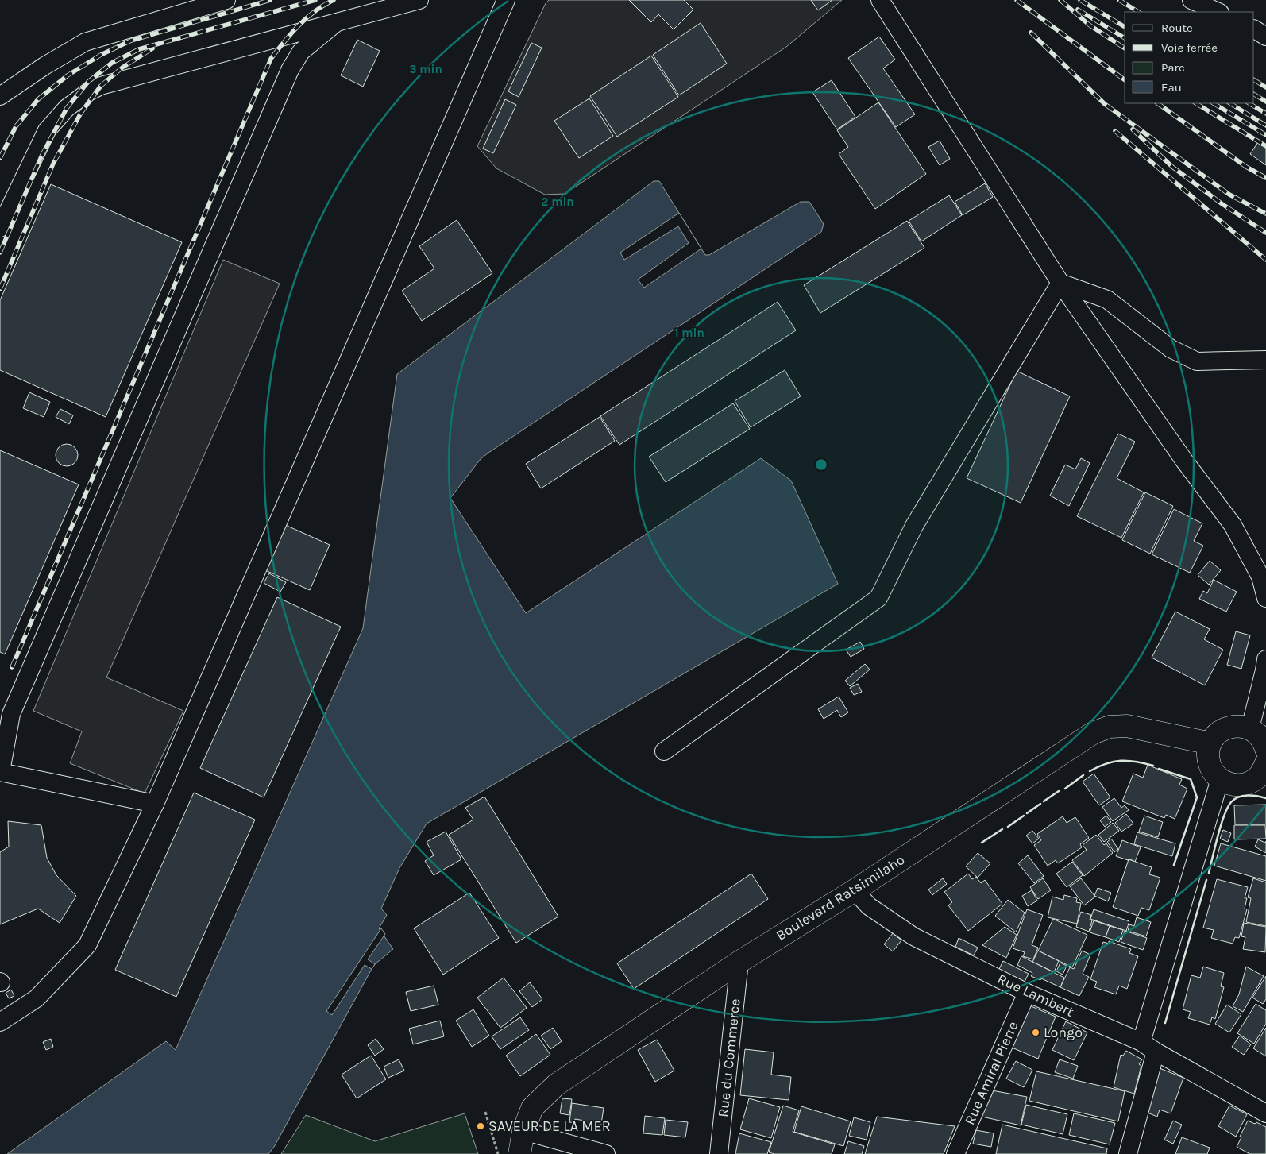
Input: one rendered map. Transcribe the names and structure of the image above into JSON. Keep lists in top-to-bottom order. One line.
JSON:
{"streets":{"main road":["Boulevard Ratsimilaho"],"street":["Rue Lambert","Rue du Commerce","Rue Amiral Pierre"]},"crossings":[["Boulevard Ratsimilaho","Rue Lambert"],["Boulevard Ratsimilaho","Rue du Commerce"],["Rue Lambert","Rue Amiral Pierre"]],"places":["Longo","SAVEUR DE LA MER"],"legend":["Route","Voie ferrée","Parc","Eau"],"rings":["3 min","2 min","1 min"]}
